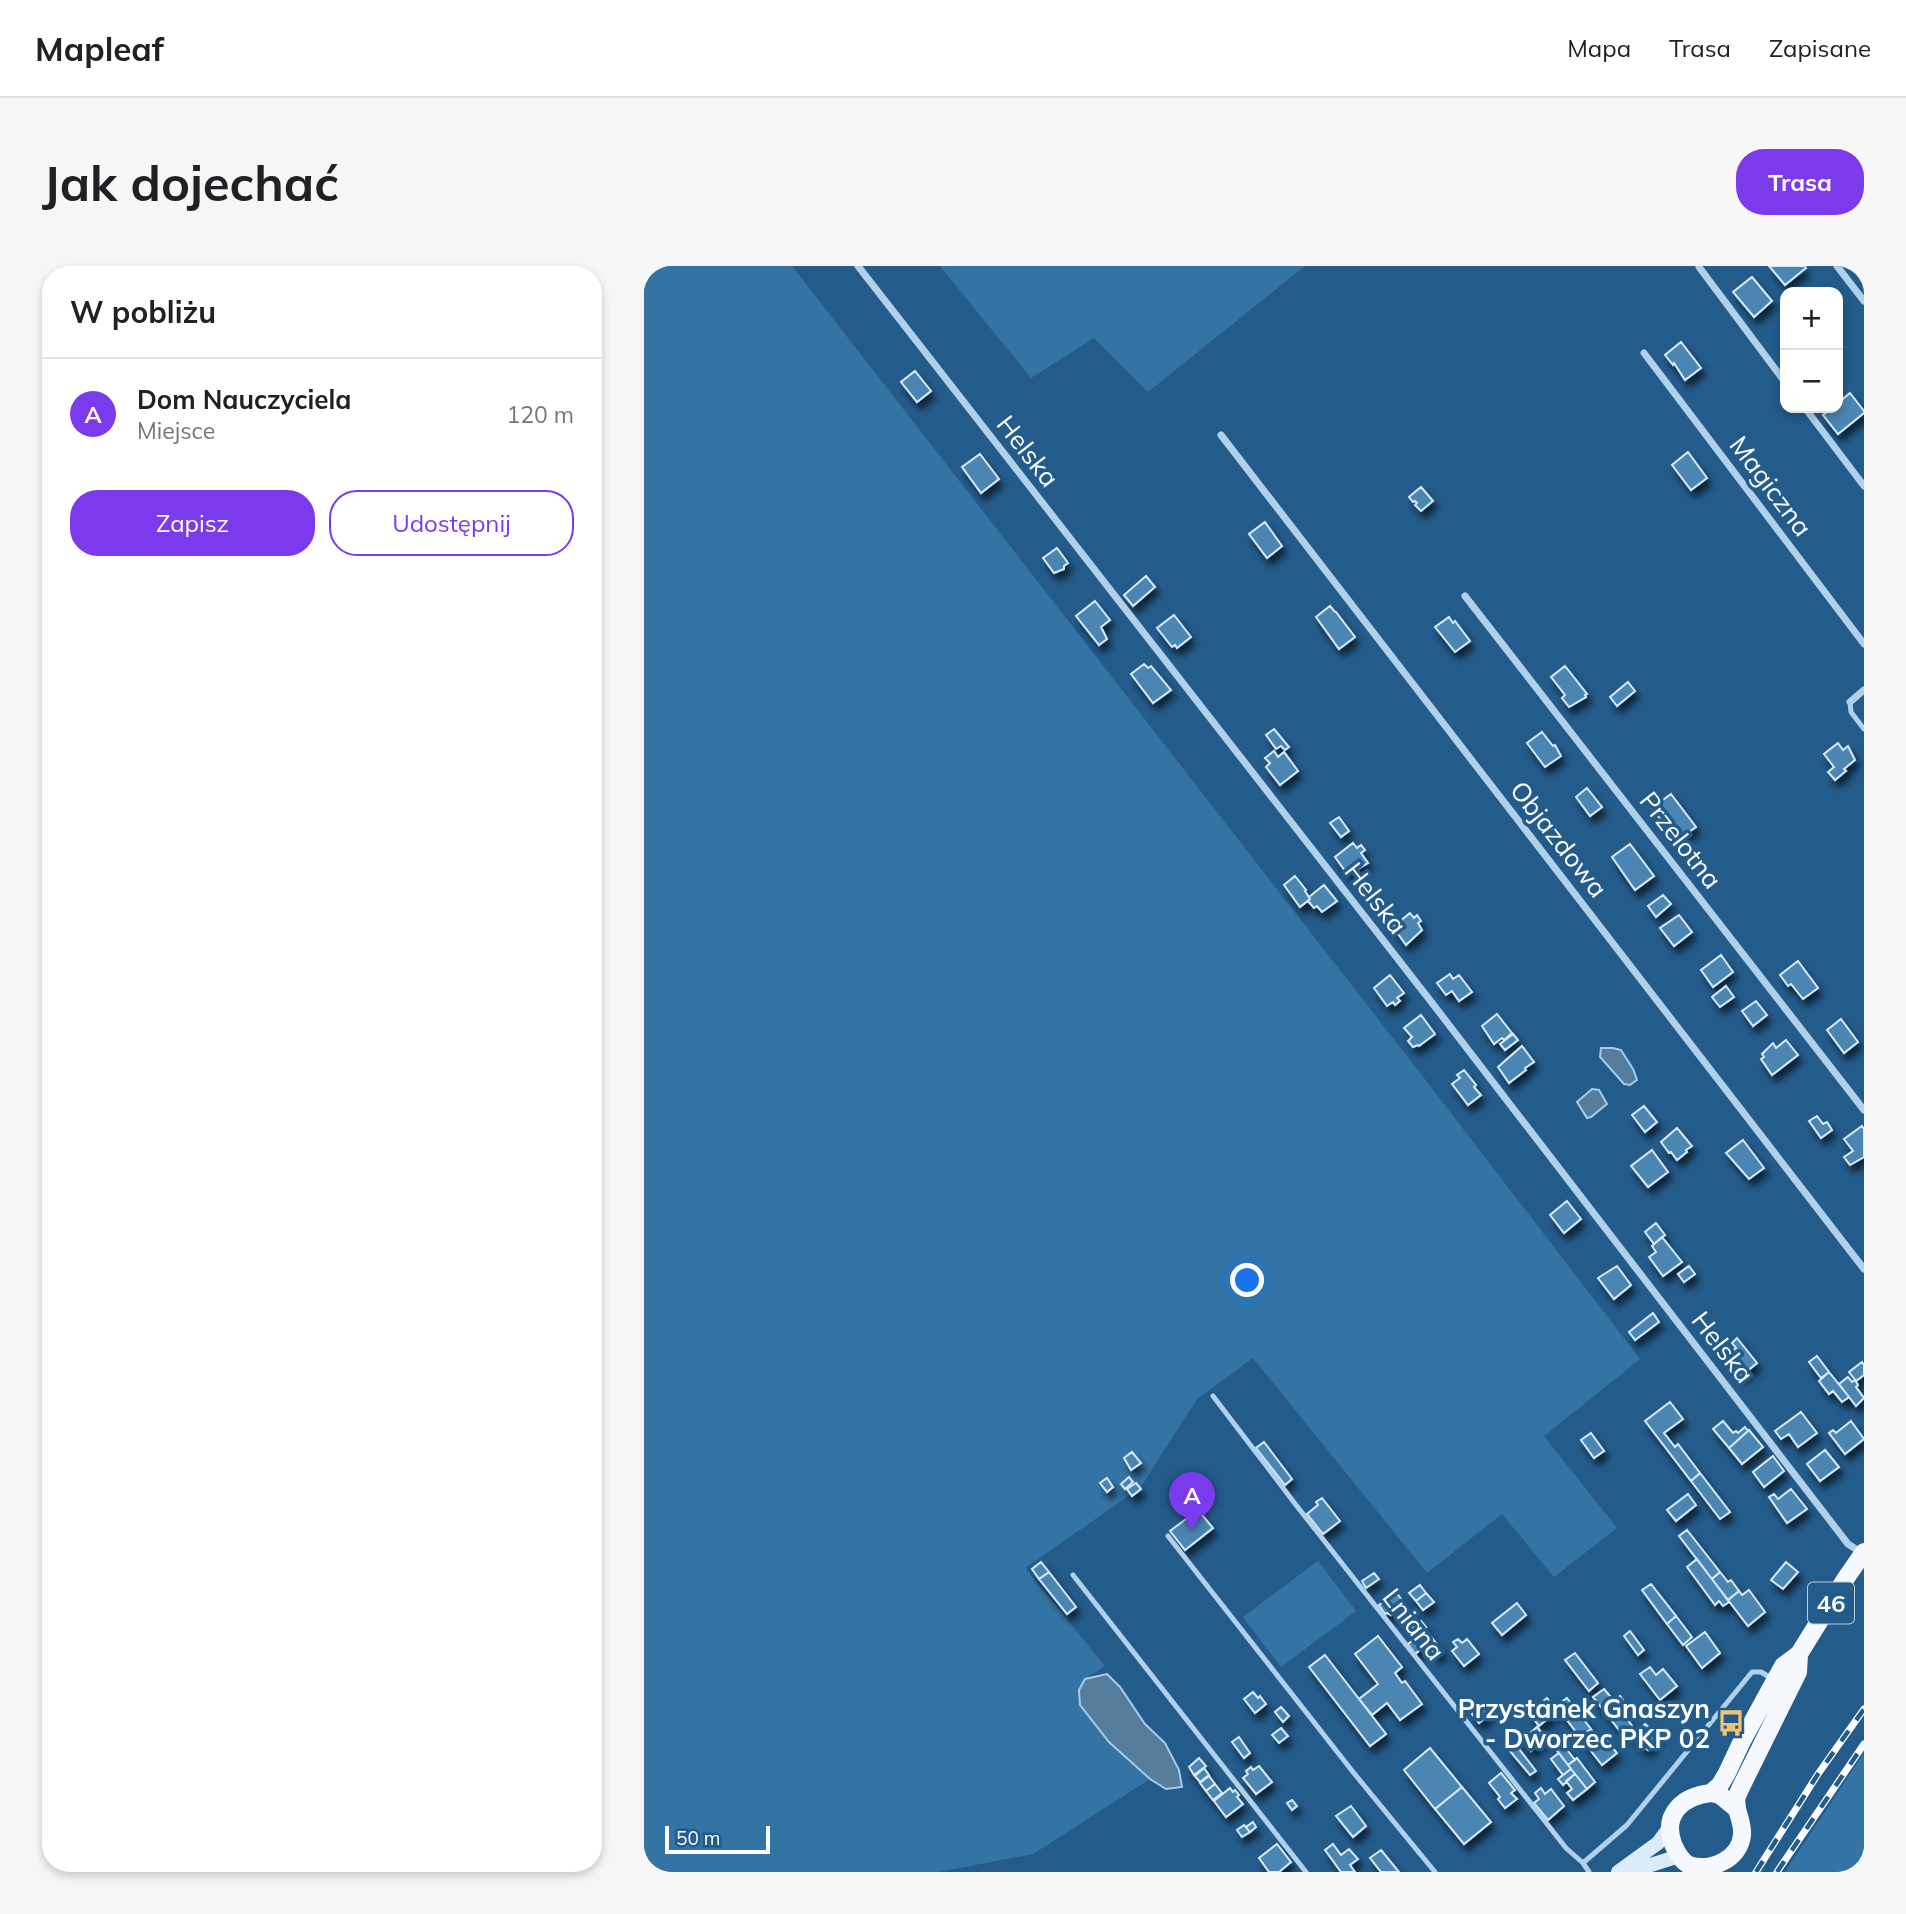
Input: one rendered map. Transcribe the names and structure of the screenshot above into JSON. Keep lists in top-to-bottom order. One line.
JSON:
{"streets":{"main road":["46"],"street":["Helska","Magiczna","Objazdowa","Przelotna"],"lane":["Lniana"]},"crossings":[["Helska","46"]],"places":{"bus stop":["Przystanek Gnaszyn - Dworzec PKP 02"]},"scale_bar":"50 m","page":{"header":"Mapleaf","nav":["Mapa","Trasa","Zapisane"],"buttons":["Trasa",["Zapisz","Udostępnij"]],"title":"Jak dojechać","heading":"W pobliżu","map_buttons":["+","−"],"list":[{"mark":"A","name":"Dom Nauczyciela","note":"Miejsce","value":"120 m"}],"pins":"A","scale":"50 m"}}
